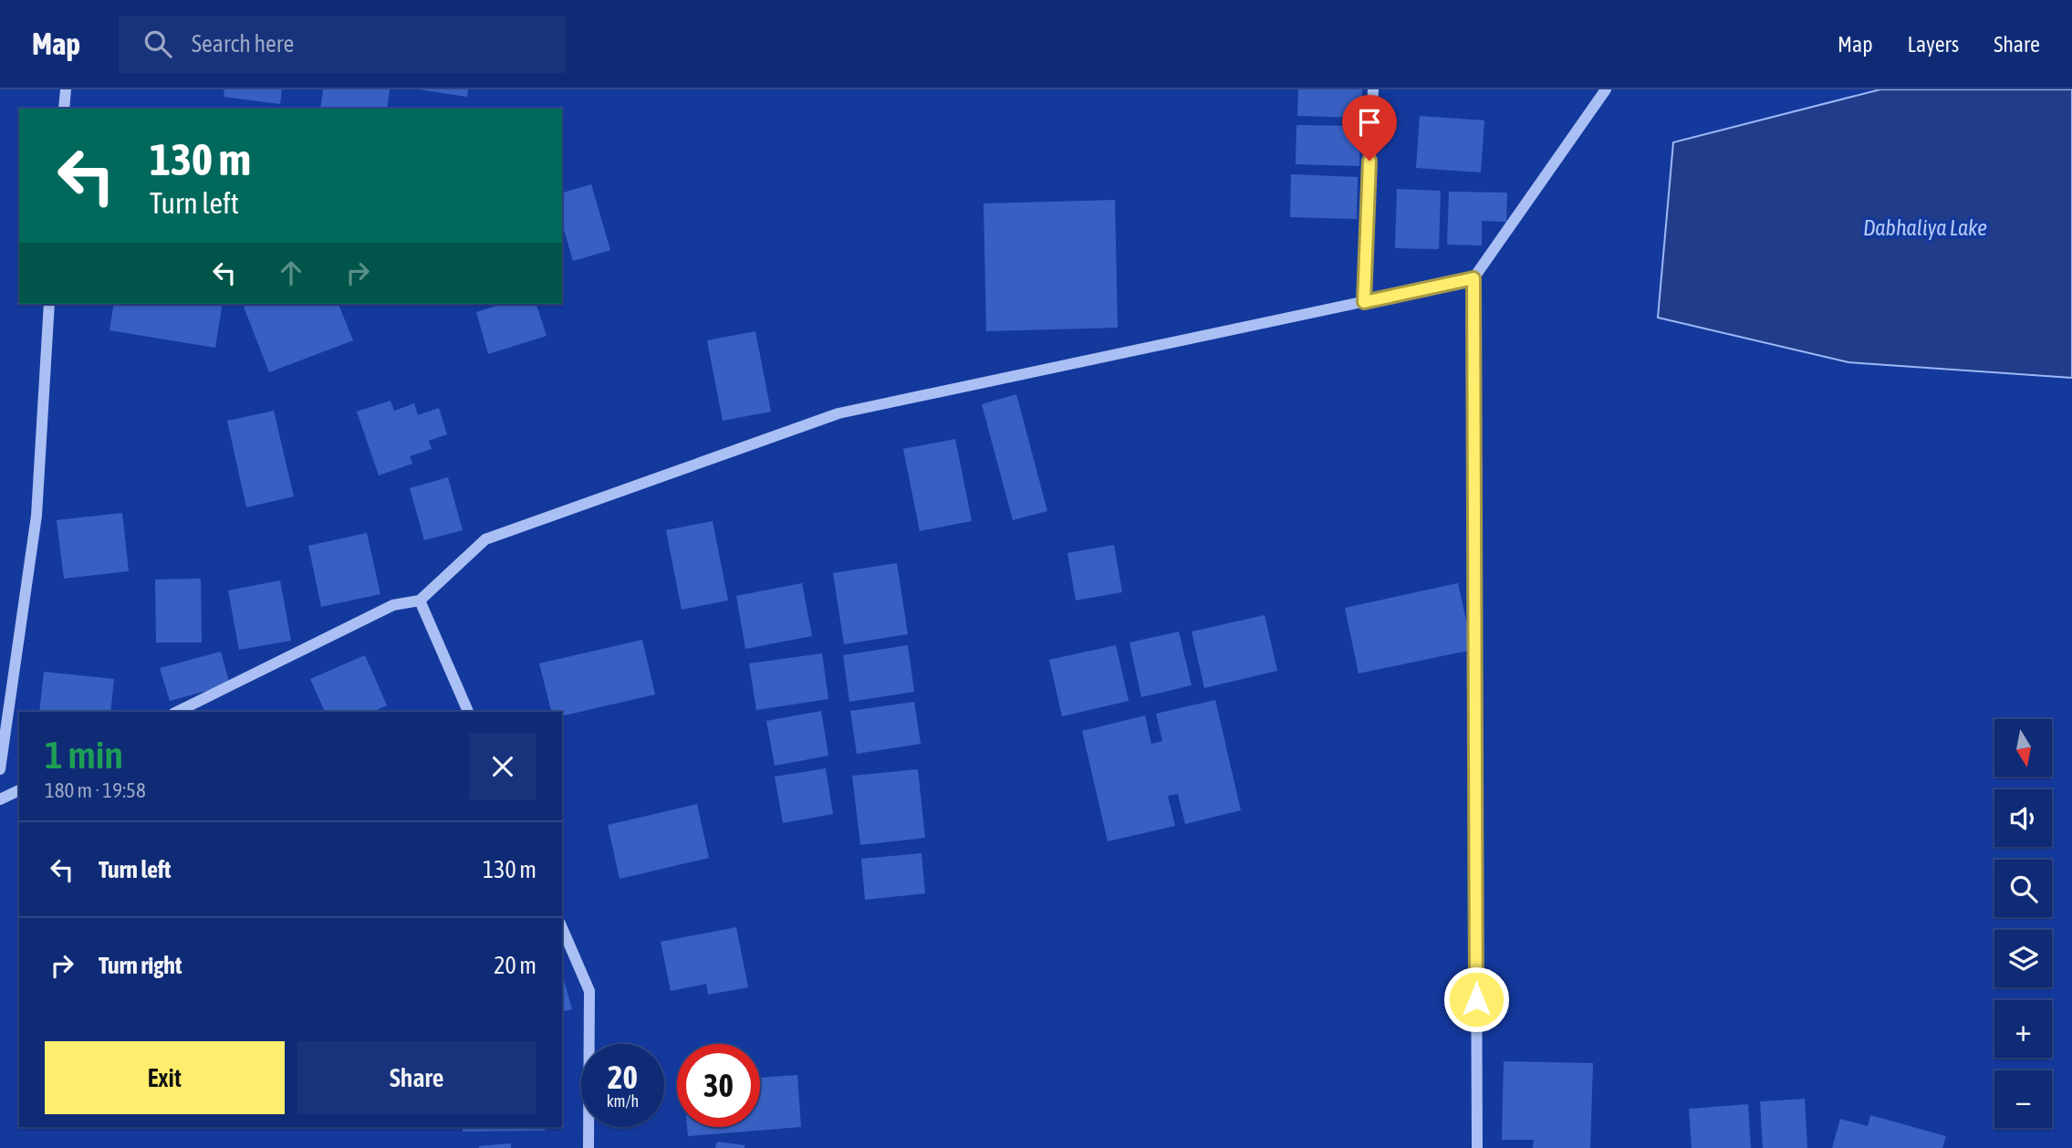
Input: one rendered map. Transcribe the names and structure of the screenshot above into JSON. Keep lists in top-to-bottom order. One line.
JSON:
{"water":["Dabhaliya Lake"],"north":"bottom","page":{"header":"Map","search":"Search here","nav":["Map","Layers","Share"],"turn":["130 m","Turn left"],"heading":["1 min","180 m · 19:58"],"map_buttons":["+","−"],"list":[{"name":"Turn left","value":"130 m"},{"name":"Turn right","value":"20 m"}],"buttons":["Exit","Share"],"speed":"20 km/h","limit":"30"}}
